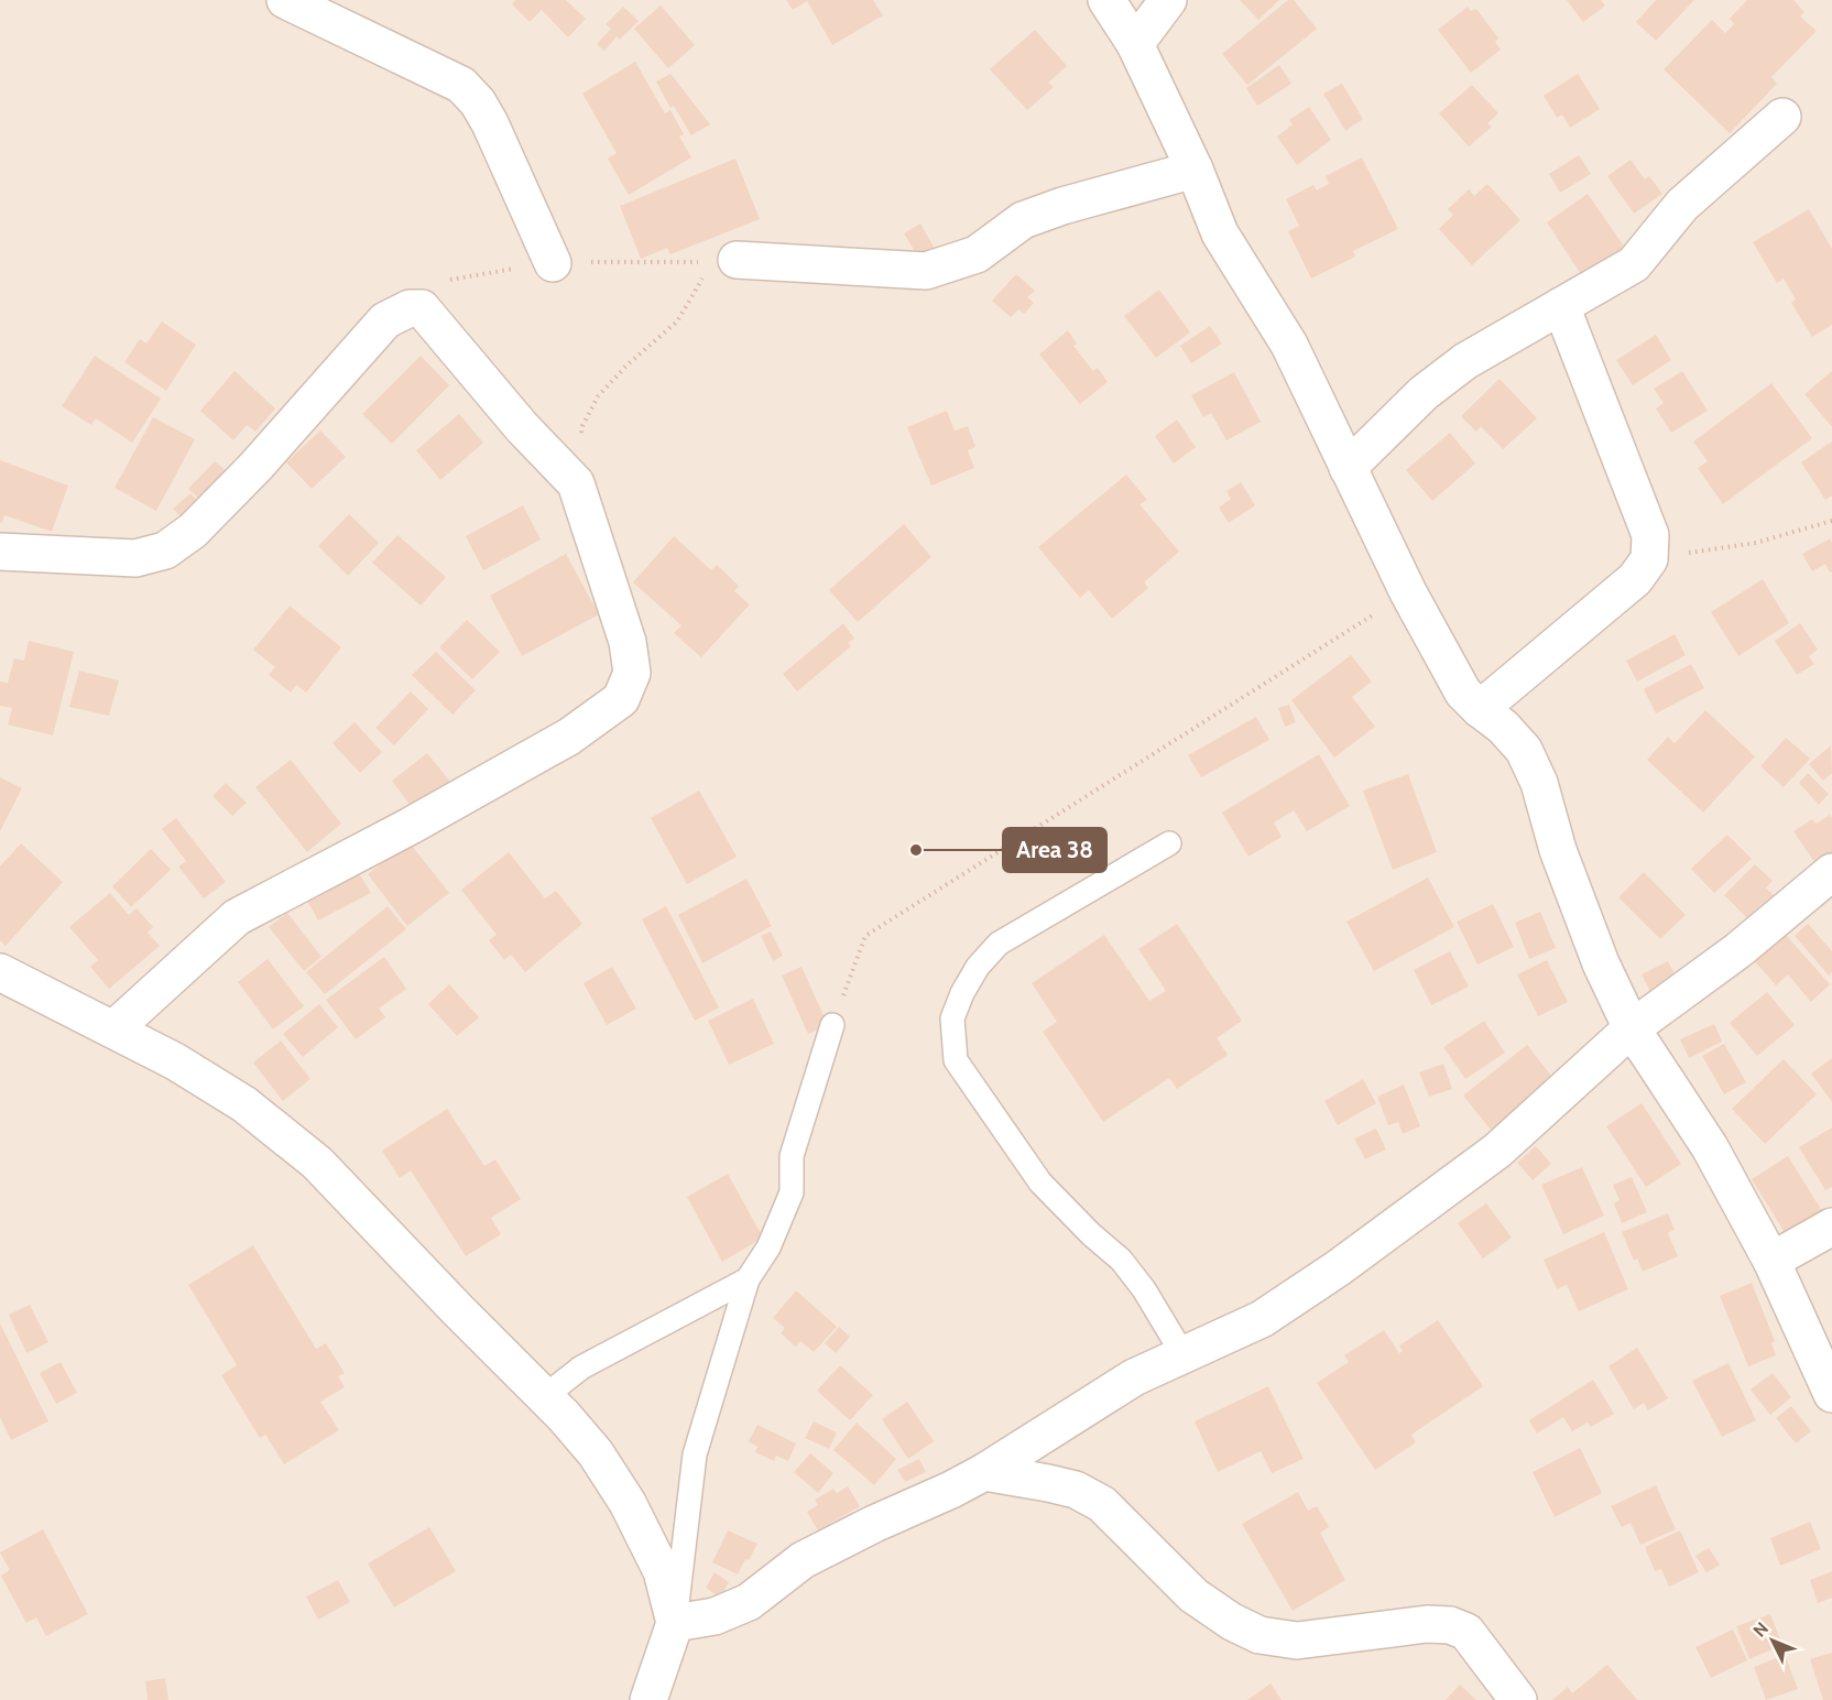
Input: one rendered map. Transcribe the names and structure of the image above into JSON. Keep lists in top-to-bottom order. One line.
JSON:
{"places":["Area 38"],"north":"top left"}
